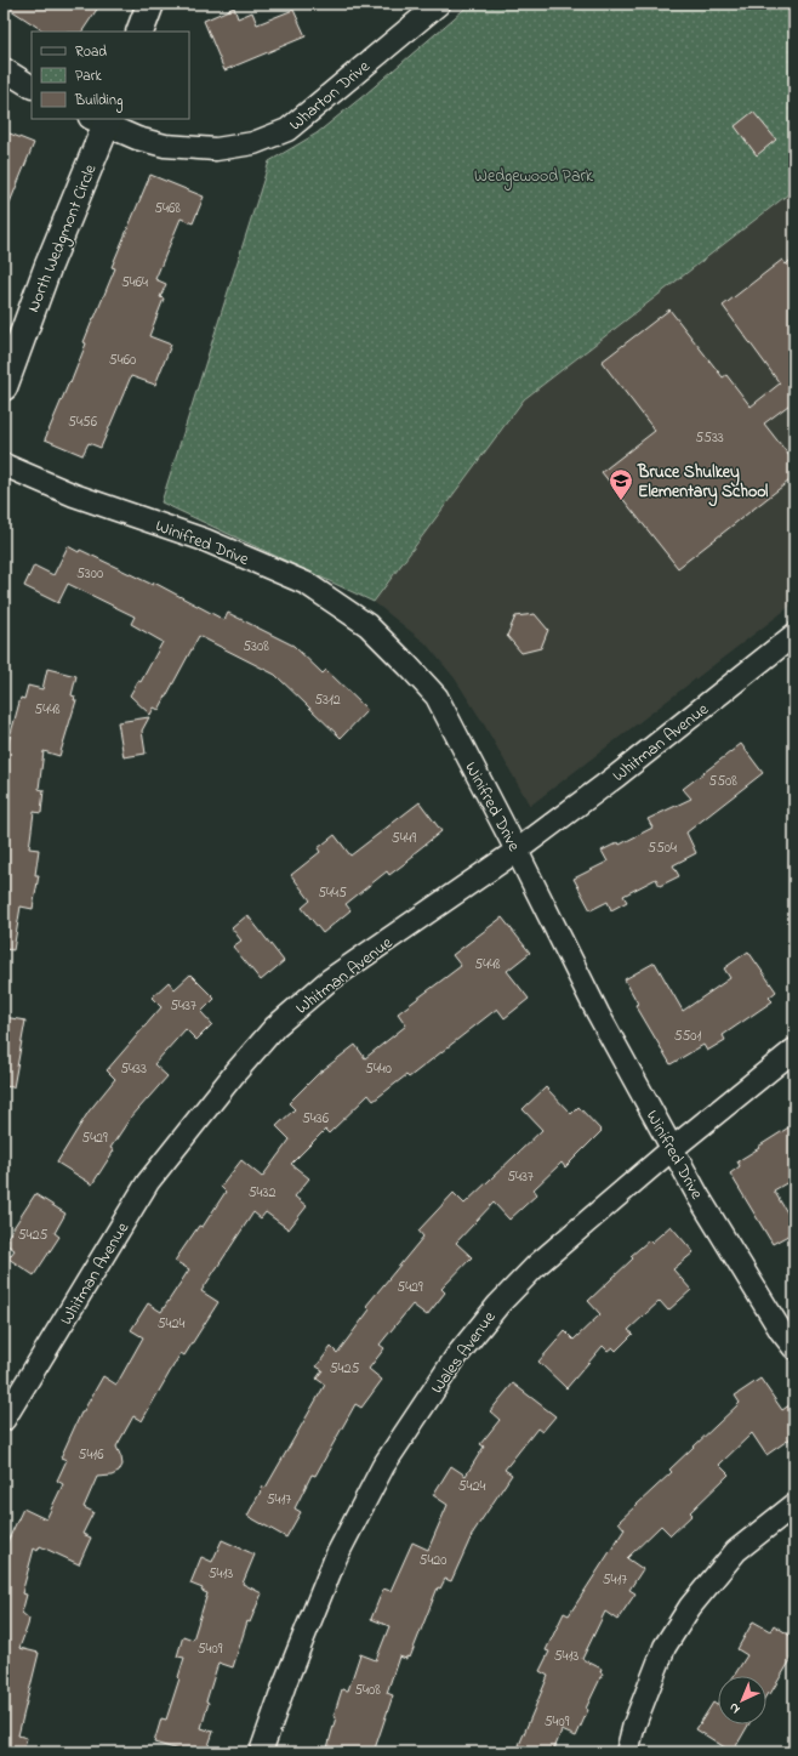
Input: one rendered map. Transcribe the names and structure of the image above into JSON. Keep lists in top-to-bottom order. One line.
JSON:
{"streets":{"street":["Wharton Drive","North Wedgmont Circle","Winifred Drive","Whitman Avenue","Wales Avenue"]},"crossings":[["Wharton Drive","North Wedgmont Circle"],["Winifred Drive","Whitman Avenue"],["Winifred Drive","Wales Avenue"]],"parks":["Wedgewood Park"],"places":{"school or university":["Bruce Shulkey Elementary School"]},"house_numbers":["5468","5464","5460","5456","5533","5300","5308","5312","5448","5508","5449","5504","5445","5448","5437","5501","5433","5440","5436","5429","5437","5432","5425","5429","5424","5425","5416","5424","5417","5420","5413","5417","5409","5413","5408","5409"],"legend":["Road","Park","Building"],"north":"bottom left"}
